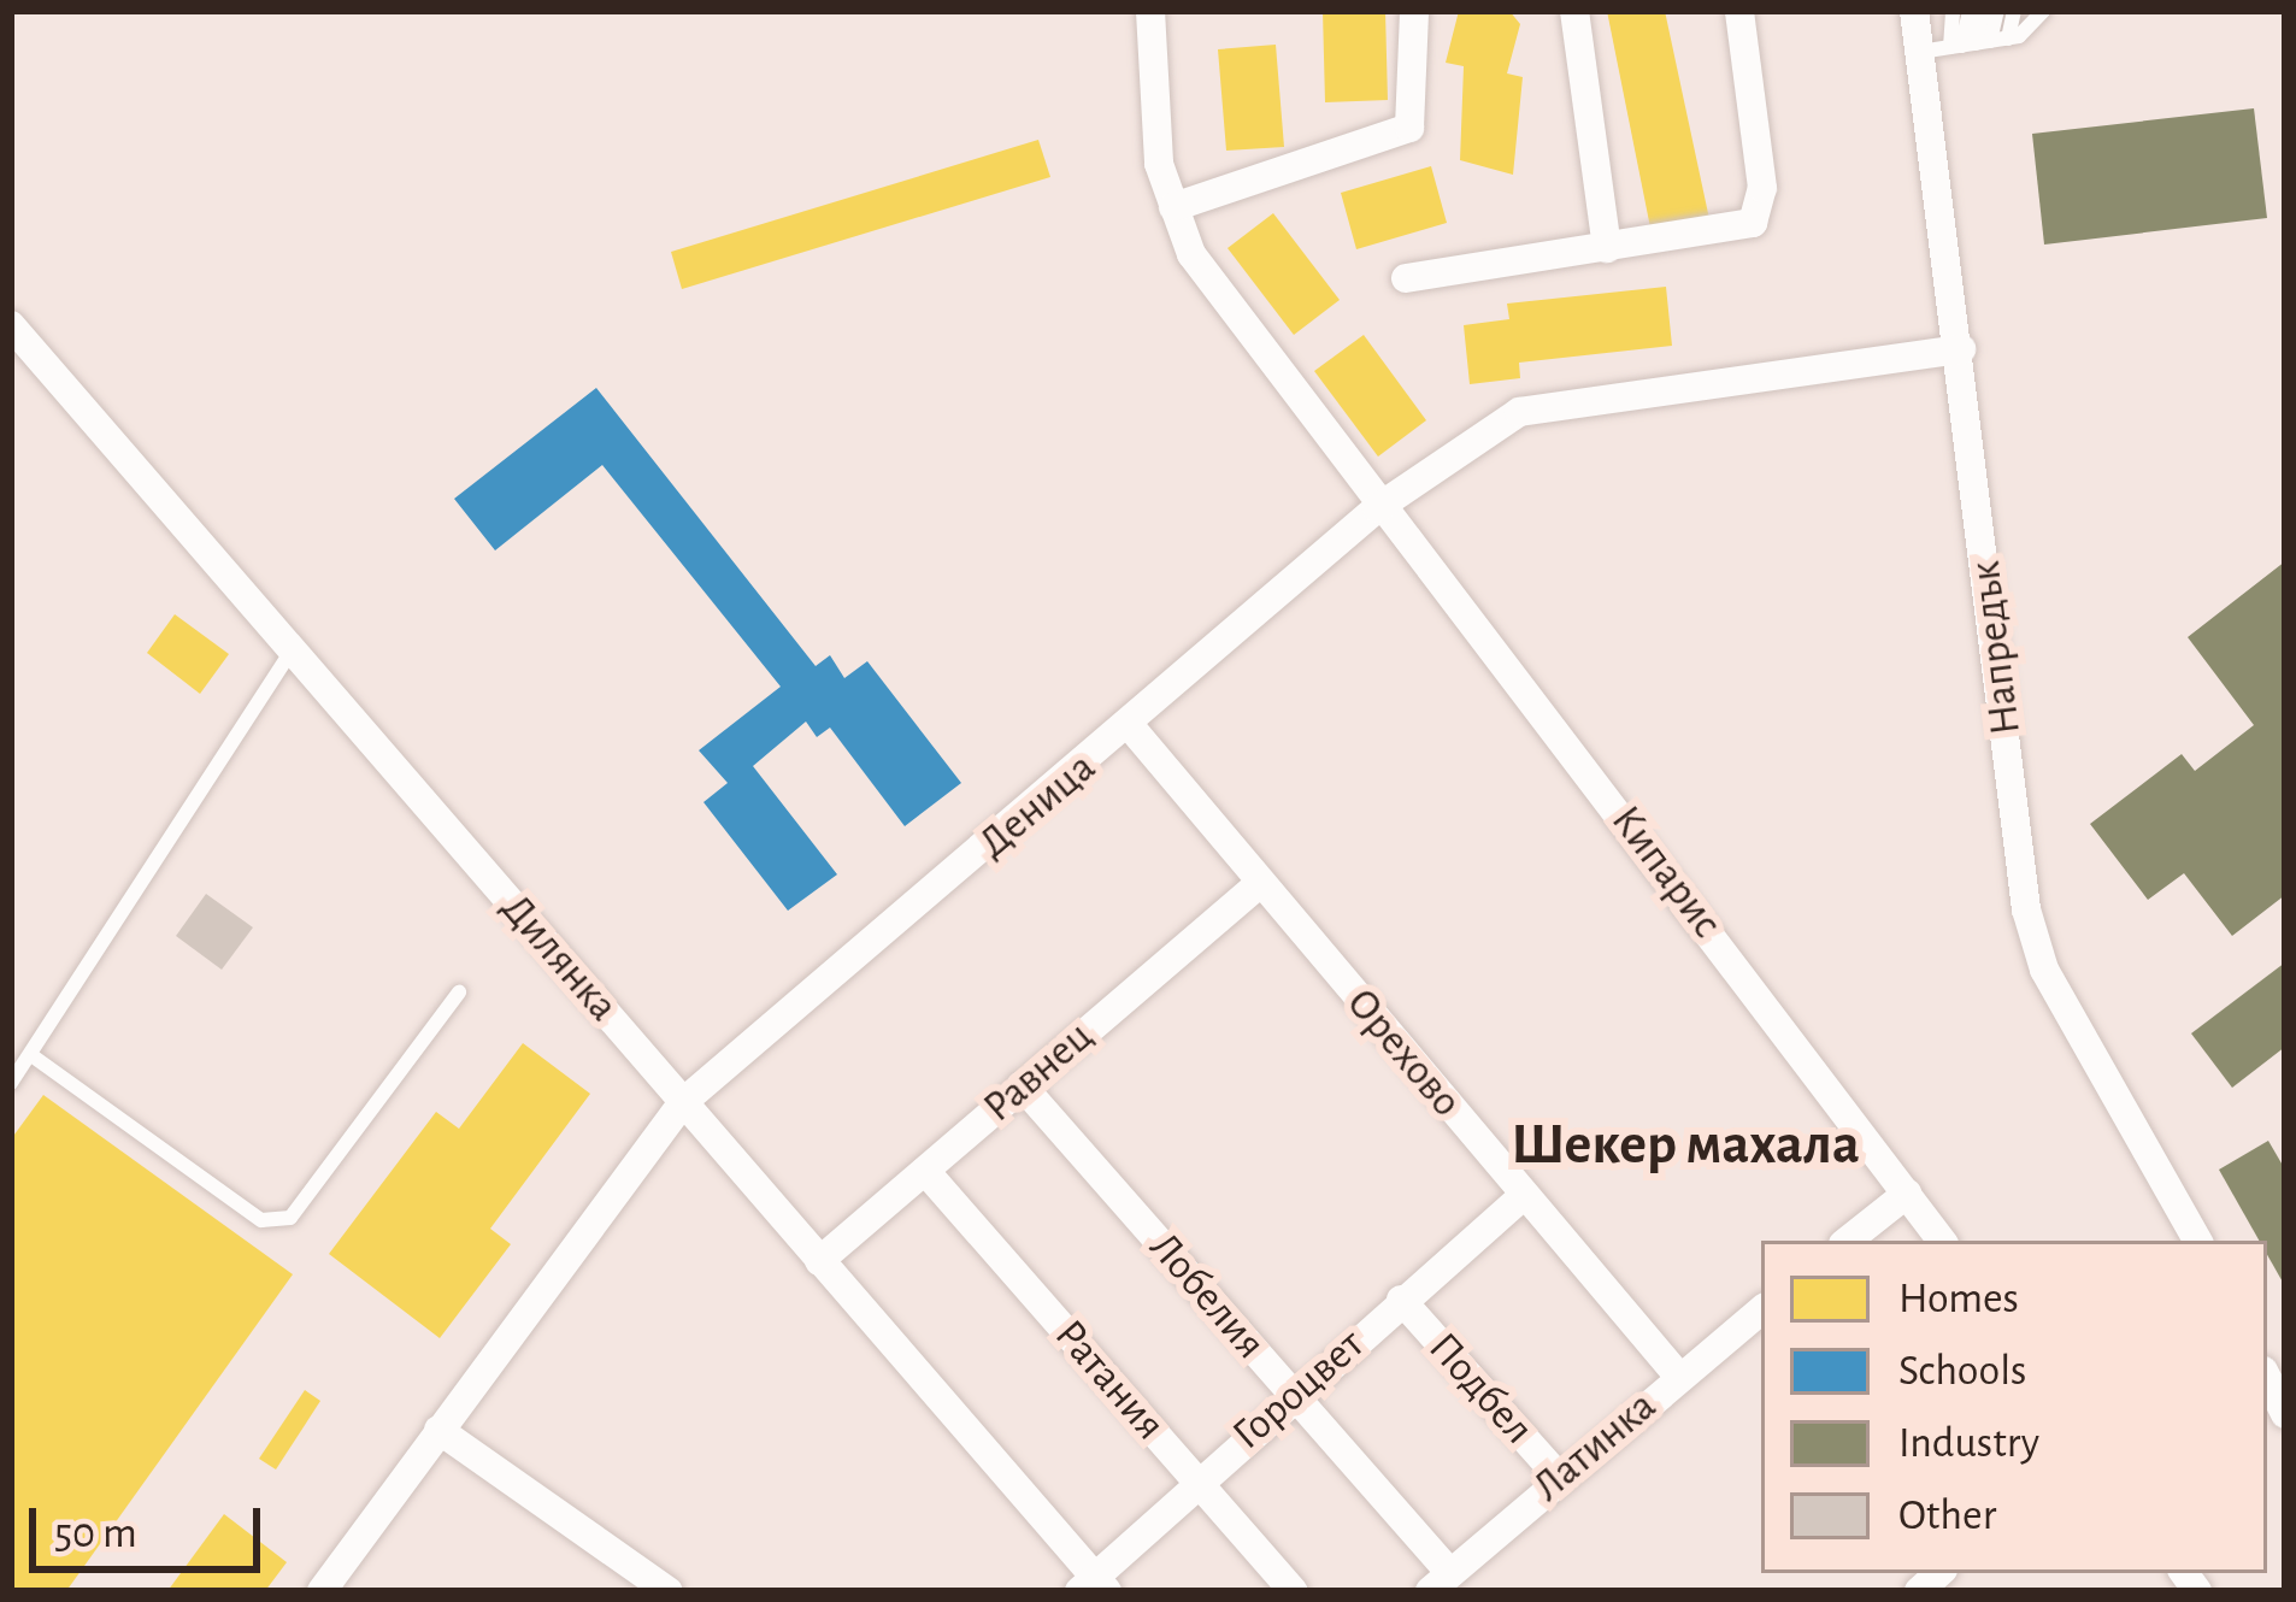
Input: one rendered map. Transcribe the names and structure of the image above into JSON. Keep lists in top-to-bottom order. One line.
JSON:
{"streets":{"street":["Напредък","Деница","Кипарис","Дилянка","Орехово","Равнец","Лобелия","Ратания","Подбел","Гороцвет","Латинка"]},"crossings":[["Напредък","Деница"],["Деница","Кипарис"],["Деница","Дилянка"],["Деница","Орехово"],["Дилянка","Равнец"],["Дилянка","Гороцвет"],["Орехово","Равнец"],["Орехово","Гороцвет"],["Орехово","Латинка"],["Равнец","Лобелия"],["Равнец","Ратания"],["Лобелия","Гороцвет"],["Лобелия","Латинка"],["Ратания","Гороцвет"],["Подбел","Гороцвет"],["Подбел","Латинка"]],"districts":["Шекер махала"],"legend":["Homes","Schools","Industry","Other"],"scale_bar":"50 m"}
